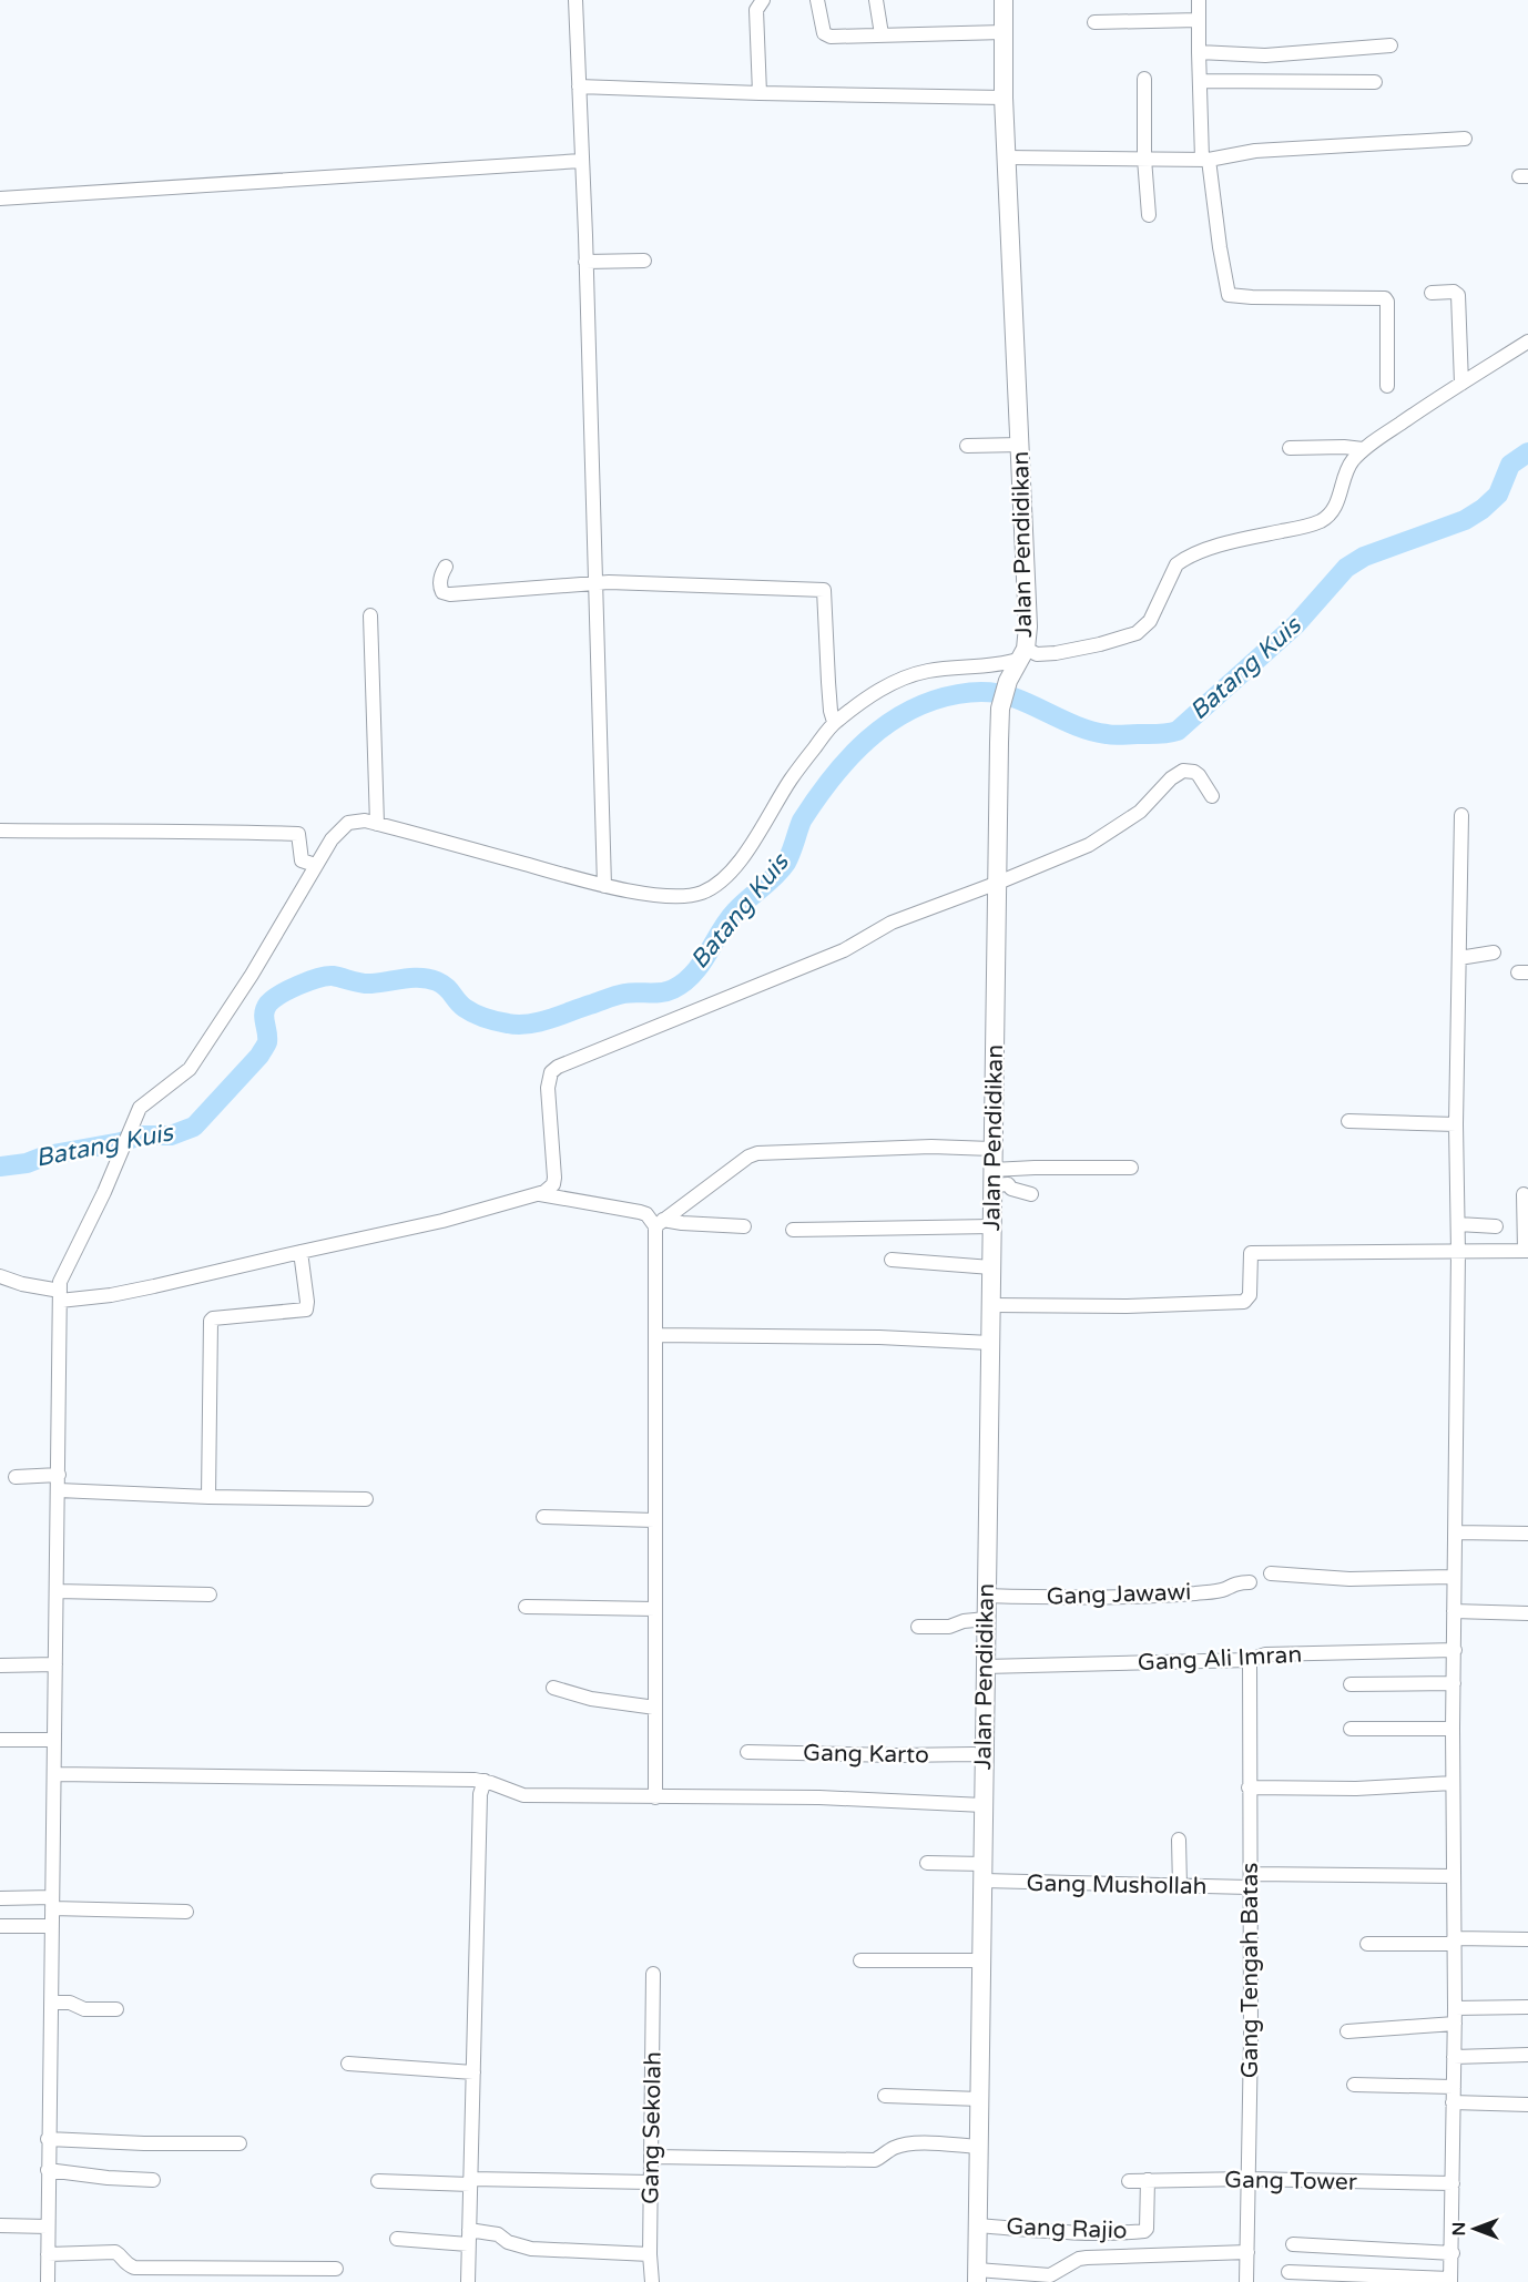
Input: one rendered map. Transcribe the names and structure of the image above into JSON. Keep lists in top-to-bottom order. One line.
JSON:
{"streets":{"main road":["Jalan Pendidikan"],"street":["Gang Jawawi","Gang Ali Imran","Gang Karto","Gang Mushollah","Gang Tengah Batas","Gang Sekolah","Gang Tower","Gang Rajio"]},"crossings":[["Jalan Pendidikan","Gang Jawawi"],["Jalan Pendidikan","Gang Ali Imran"],["Jalan Pendidikan","Gang Karto"],["Jalan Pendidikan","Gang Mushollah"],["Jalan Pendidikan","Gang Rajio"],["Gang Ali Imran","Gang Tengah Batas"],["Gang Mushollah","Gang Tengah Batas"],["Gang Tengah Batas","Gang Tower"],["Gang Tower","Gang Rajio"]],"water":["Batang Kuis"],"north":"left"}
